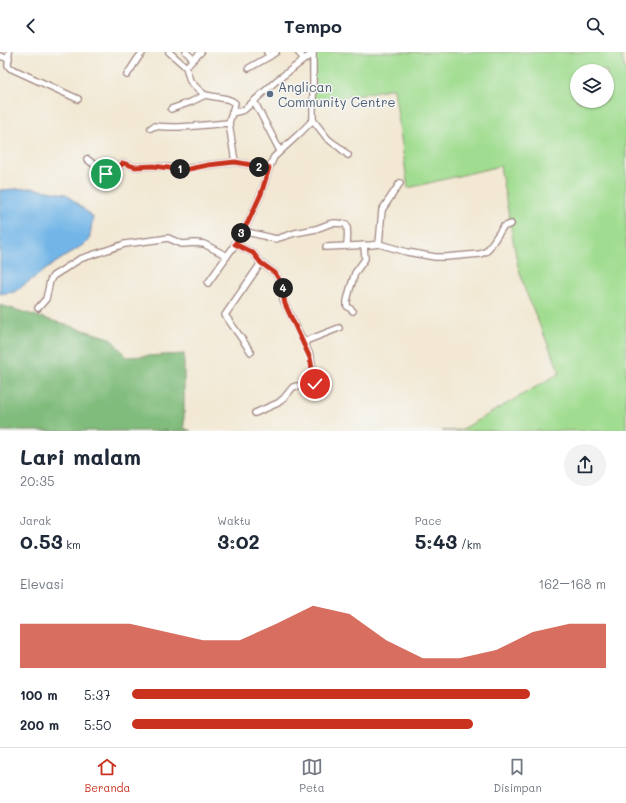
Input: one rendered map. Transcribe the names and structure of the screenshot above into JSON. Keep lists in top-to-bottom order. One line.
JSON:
{"places":["Anglican Community Centre"],"page":{"header":"Tempo","pins":["2","1","3","4"],"heading":["Lari malam","20:35"],"stats":[["Jarak","0.53 km"],["Waktu","3:02"],["Pace","5:43 /km"]],"chart":["Elevasi","162–168 m"],"list":[{"name":"100 m","note":"5:37"},{"name":"200 m","note":"5:50"}],"tabs":["Beranda","Peta","Disimpan"]}}
